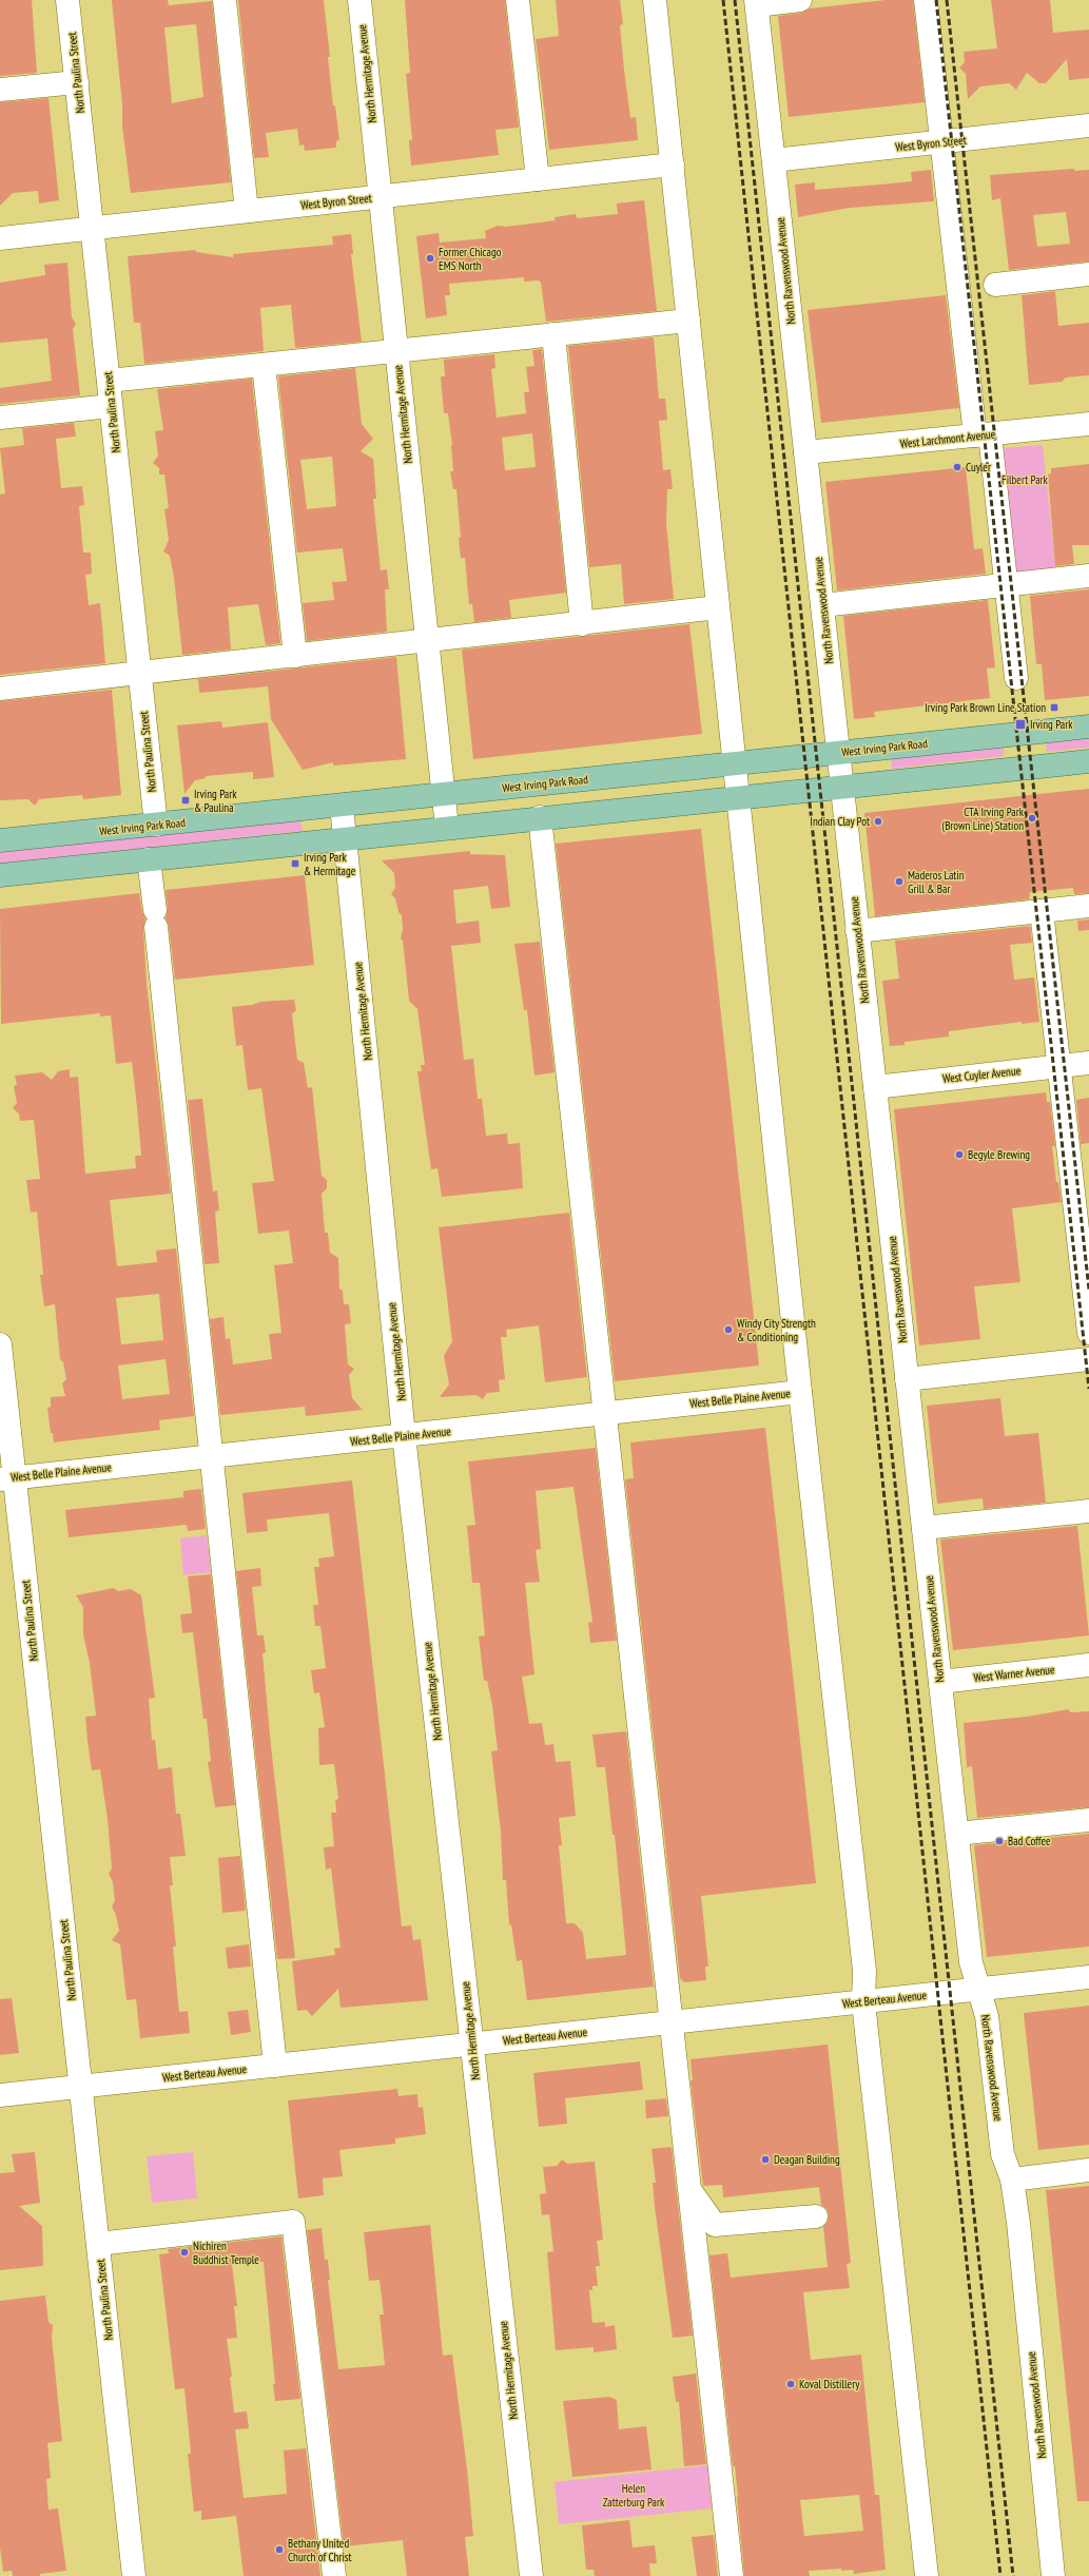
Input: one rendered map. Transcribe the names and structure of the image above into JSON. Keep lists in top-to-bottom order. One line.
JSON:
{"streets":{"main road":["West Irving Park Road"],"street":["North Paulina Street","North Hermitage Avenue","West Byron Street","North Ravenswood Avenue","West Larchmont Avenue","West Cuyler Avenue","West Belle Plaine Avenue","West Warner Avenue","West Berteau Avenue"]},"crossings":[["North Paulina Street","West Byron Street"],["North Paulina Street","West Irving Park Road"],["North Paulina Street","West Belle Plaine Avenue"],["North Paulina Street","West Berteau Avenue"],["North Hermitage Avenue","West Byron Street"],["North Hermitage Avenue","West Irving Park Road"],["North Hermitage Avenue","West Belle Plaine Avenue"],["North Hermitage Avenue","West Berteau Avenue"],["West Byron Street","North Ravenswood Avenue"],["North Ravenswood Avenue","West Larchmont Avenue"],["North Ravenswood Avenue","West Irving Park Road"],["North Ravenswood Avenue","West Cuyler Avenue"],["North Ravenswood Avenue","West Warner Avenue"],["North Ravenswood Avenue","West Berteau Avenue"]],"parks":["Filbert Park","Helen Zatterburg Park"],"places":{"other":["Former Chicago EMS North","Cuyler","CTA Irving Park (Brown Line) Station","Indian Clay Pot","Maderos Latin Grill & Bar","Begyle Brewing","Windy City Strength & Conditioning","Bad Coffee","Deagan Building","Nichiren Buddhist Temple","Koval Distillery","Bethany United Church of Christ"],"transit":["Irving Park Brown Line Station","Irving Park","Irving Park & Paulina","Irving Park & Hermitage"]}}
